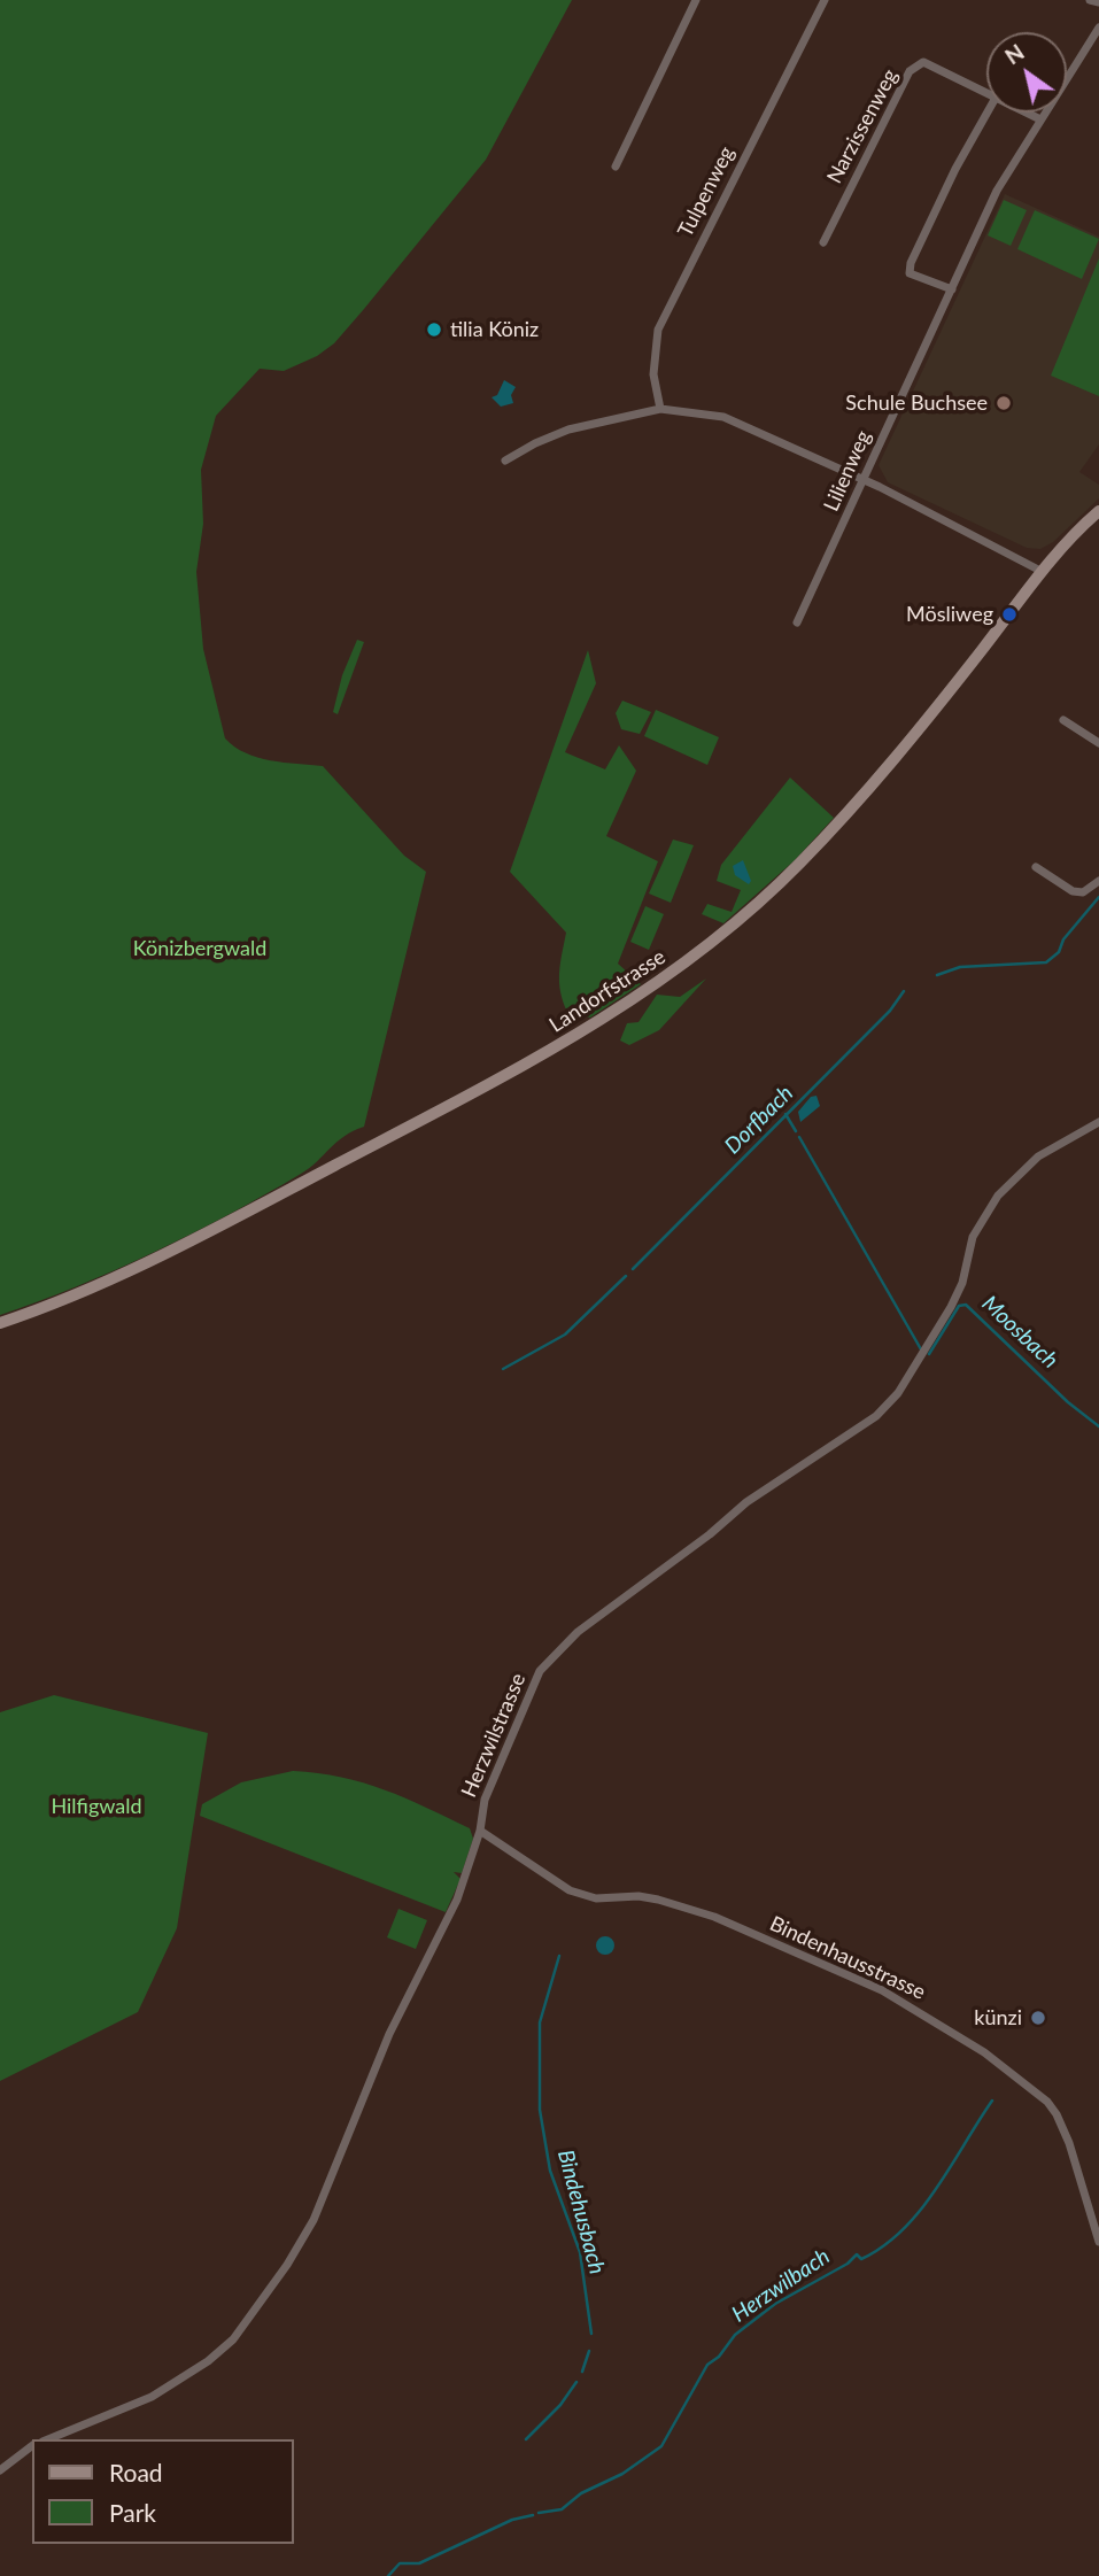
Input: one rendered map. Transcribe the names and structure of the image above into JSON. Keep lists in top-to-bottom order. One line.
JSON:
{"streets":{"street":["Narzissenweg","Tulpenweg","Lilienweg","Landorfstrasse","Herzwilstrasse","Bindenhausstrasse"]},"crossings":[["Narzissenweg","Lilienweg"],["Herzwilstrasse","Bindenhausstrasse"]],"water":["Dorfbach","Moosbach","Bindehusbach","Herzwilbach"],"parks":["Könizbergwald","Hilfigwald"],"places":["tilia Köniz","Schule Buchsee","Mösliweg","künzi"],"legend":["Road","Park"],"north":"top left"}
